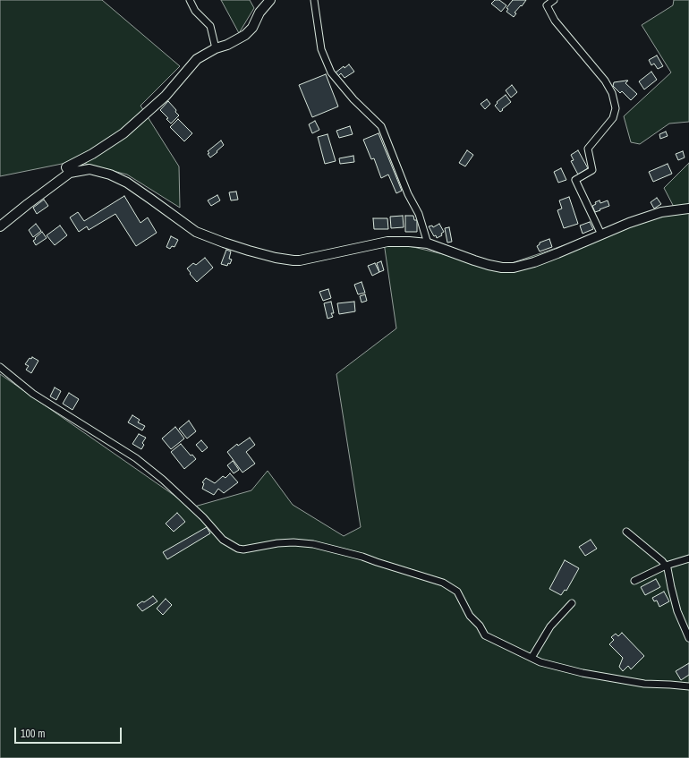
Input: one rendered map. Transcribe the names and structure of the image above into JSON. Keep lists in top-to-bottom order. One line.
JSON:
{"scale_bar":"100 m"}
